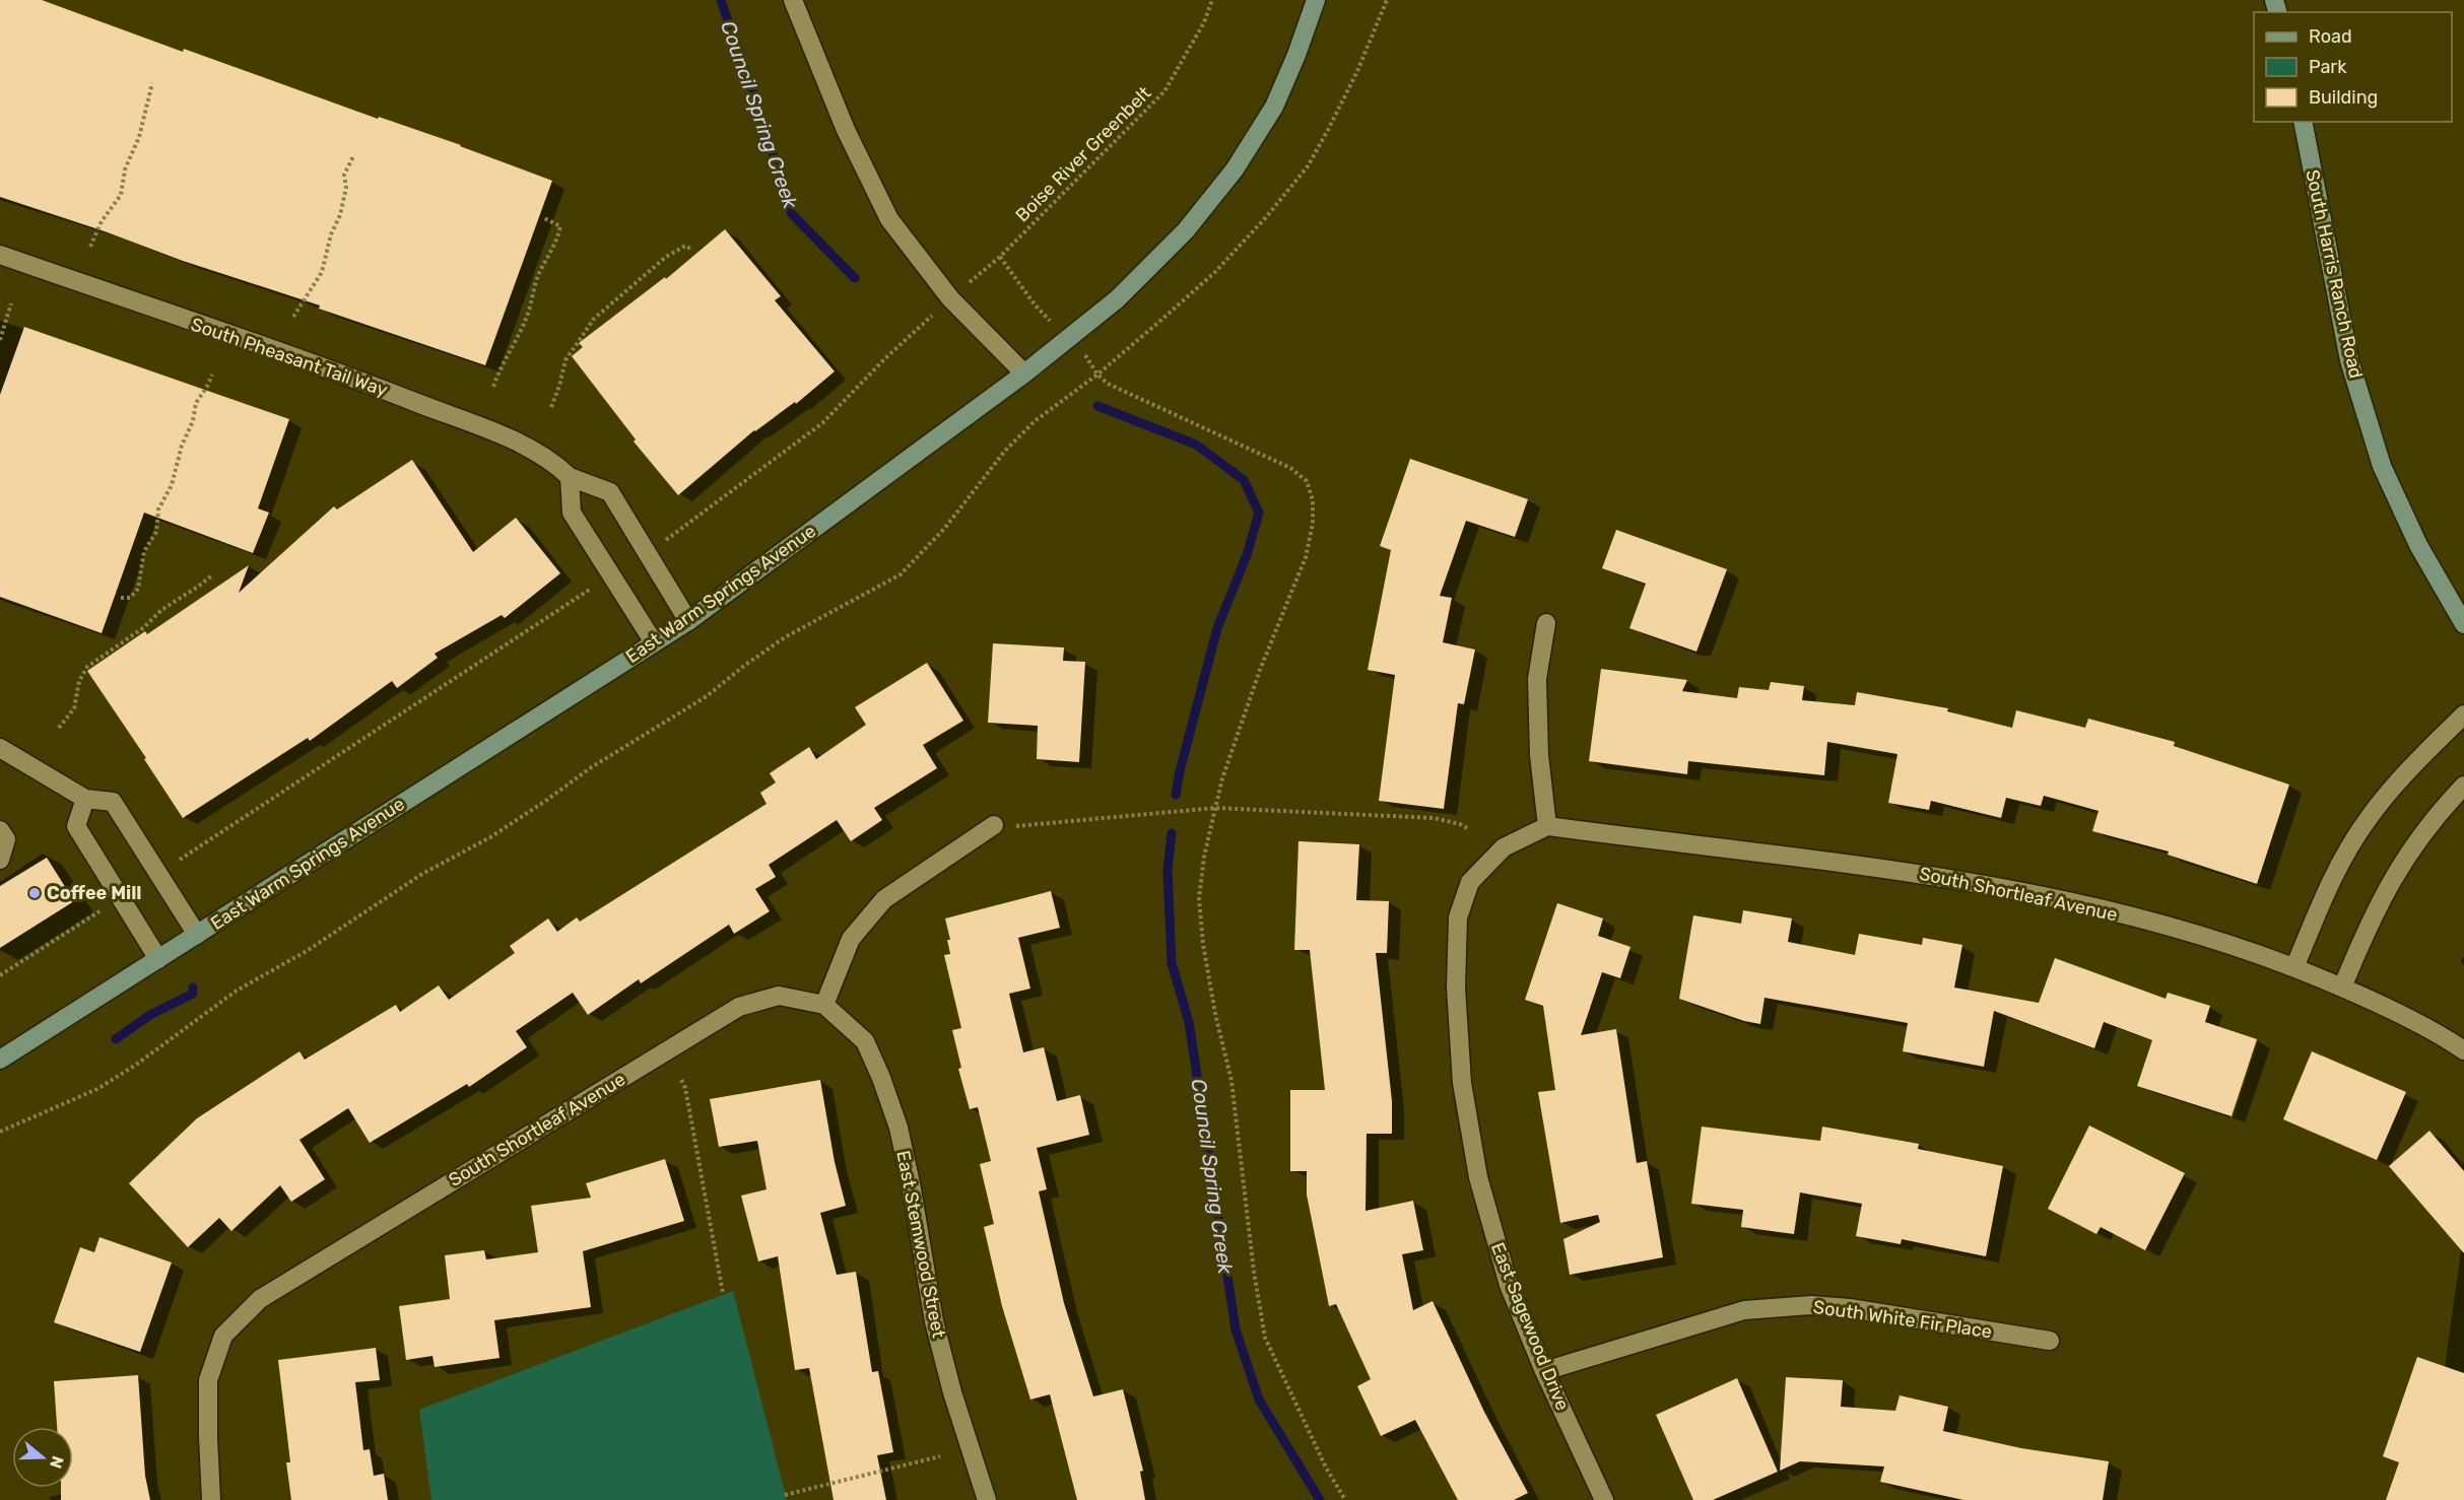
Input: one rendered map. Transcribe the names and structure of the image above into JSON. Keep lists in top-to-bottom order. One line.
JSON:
{"streets":{"street":["South Harris Ranch Road","South Pheasant Tail Way","East Warm Springs Avenue","South Shortleaf Avenue","East Stemwood Street","South White Fir Place","East Sagewood Drive"],"path":["Boise River Greenbelt"]},"crossings":[["Boise River Greenbelt","South Pheasant Tail Way"],["South Pheasant Tail Way","East Warm Springs Avenue"],["South Shortleaf Avenue","East Stemwood Street"],["South Shortleaf Avenue","East Sagewood Drive"],["South White Fir Place","East Sagewood Drive"]],"water":["Council Spring Creek"],"places":["Coffee Mill"],"legend":["Road","Park","Building"],"north":"right"}
